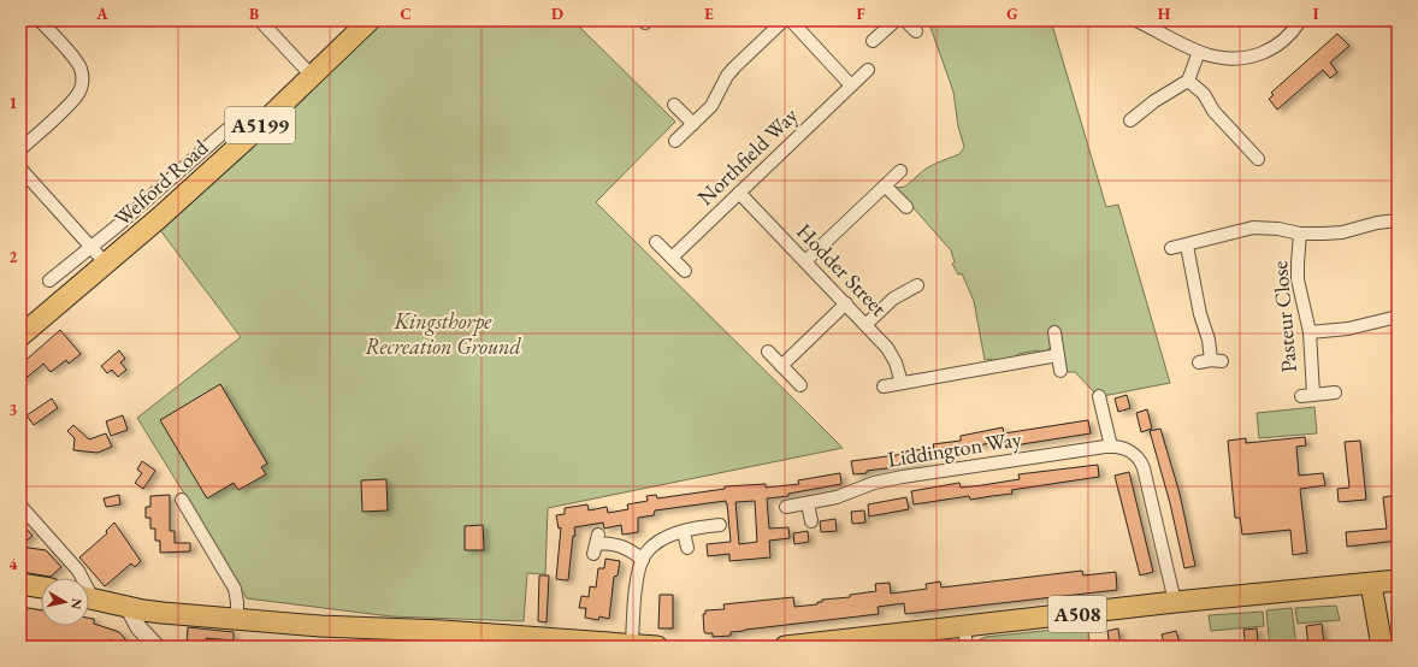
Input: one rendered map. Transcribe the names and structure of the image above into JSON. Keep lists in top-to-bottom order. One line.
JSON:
{"streets":{"main road":["A5199","Welford Road","A508"],"street":["Northfield Way","Hodder Street","Pasteur Close","Liddington Way"]},"crossings":[["Northfield Way","Hodder Street"],["Liddington Way","A508"]],"parks":["Kingsthorpe Recreation Ground"],"north":"right","grid":{"columns":["A","B","C","D","E","F","G","H","I"],"rows":["1","2","3","4"]}}
